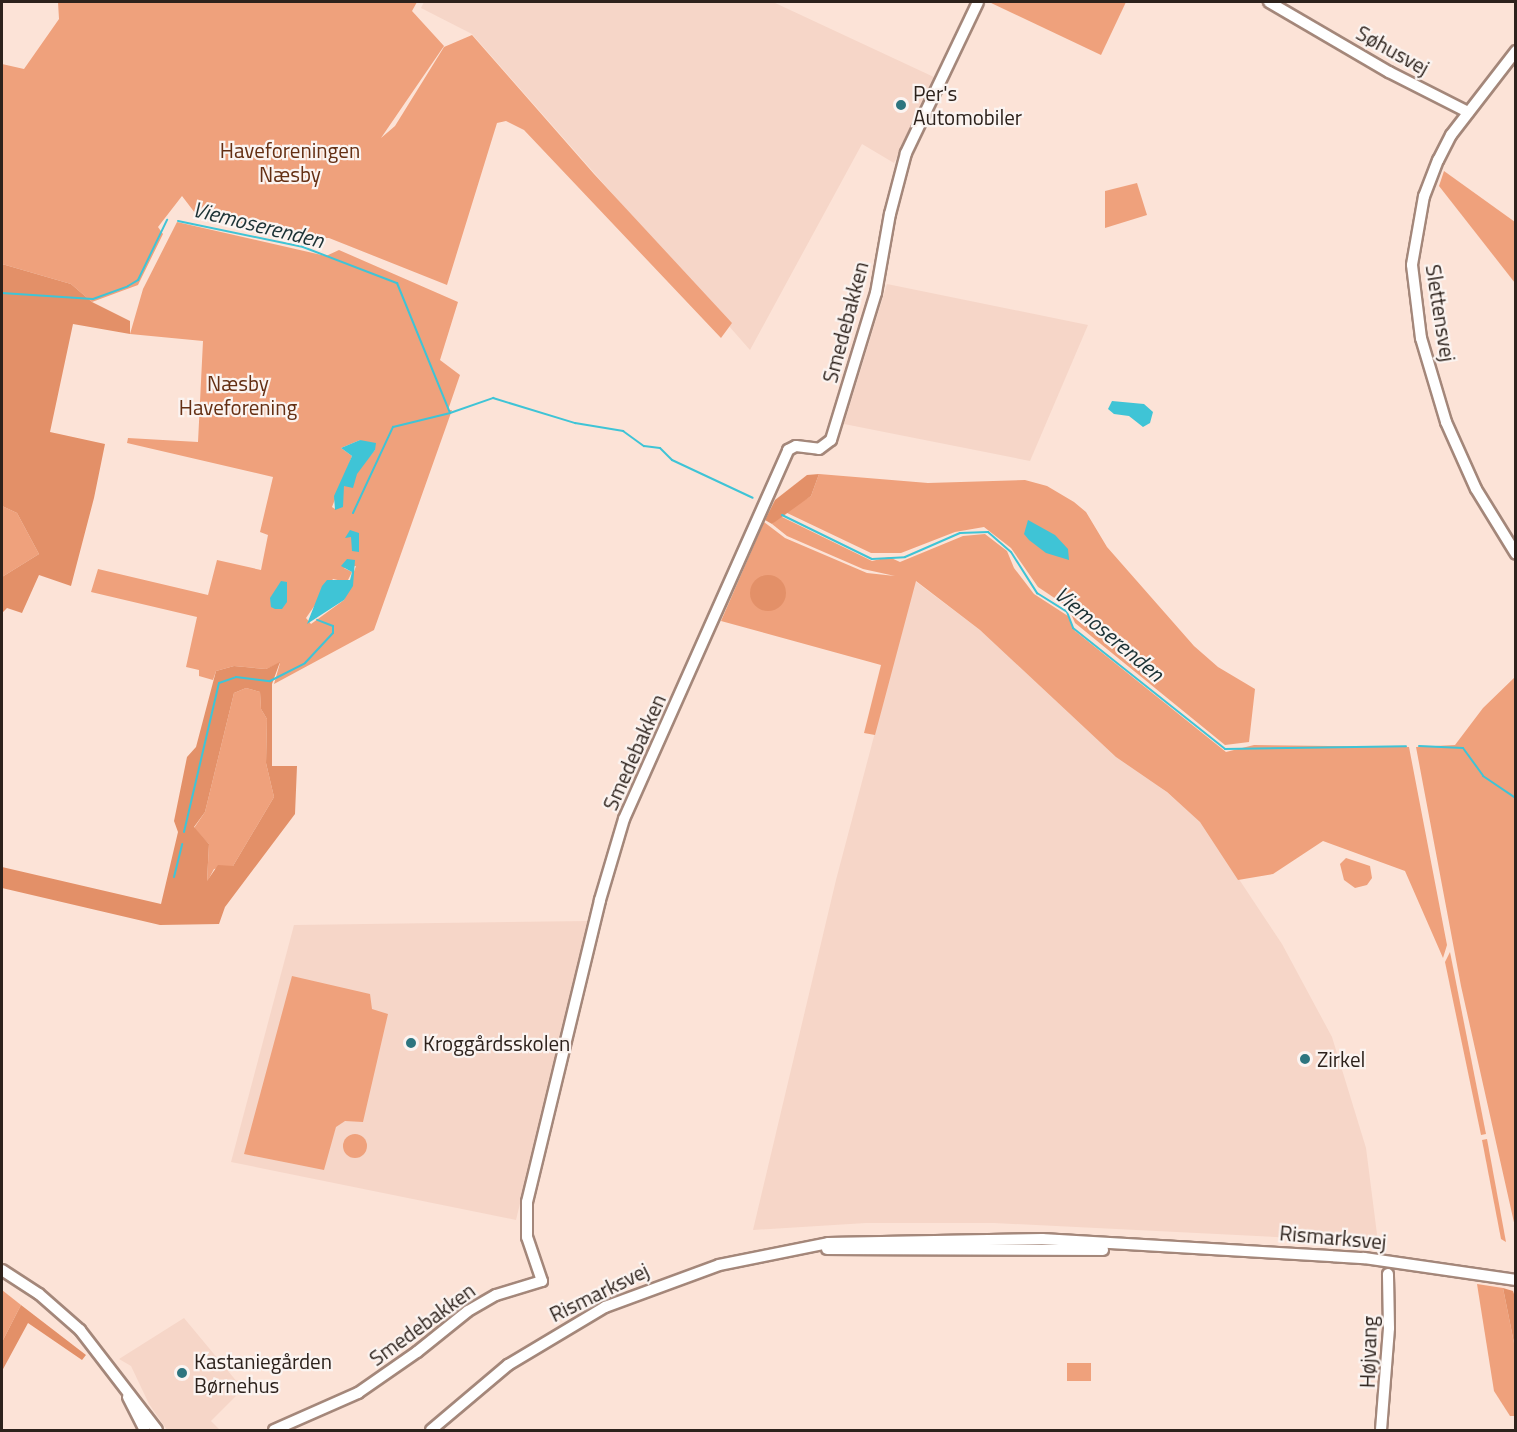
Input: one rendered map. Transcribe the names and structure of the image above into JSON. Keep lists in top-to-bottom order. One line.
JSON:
{"streets":{"street":["Søhusvej","Slettensvej","Smedebakken","Rismarksvej","Højvang"]},"crossings":[["Søhusvej","Slettensvej"]],"water":["Viemoserenden"],"parks":["Haveforeningen Næsby","Næsby Haveforening"],"places":["Per's Automobiler","Kroggårdsskolen","Zirkel","Kastaniegården Børnehus"]}
